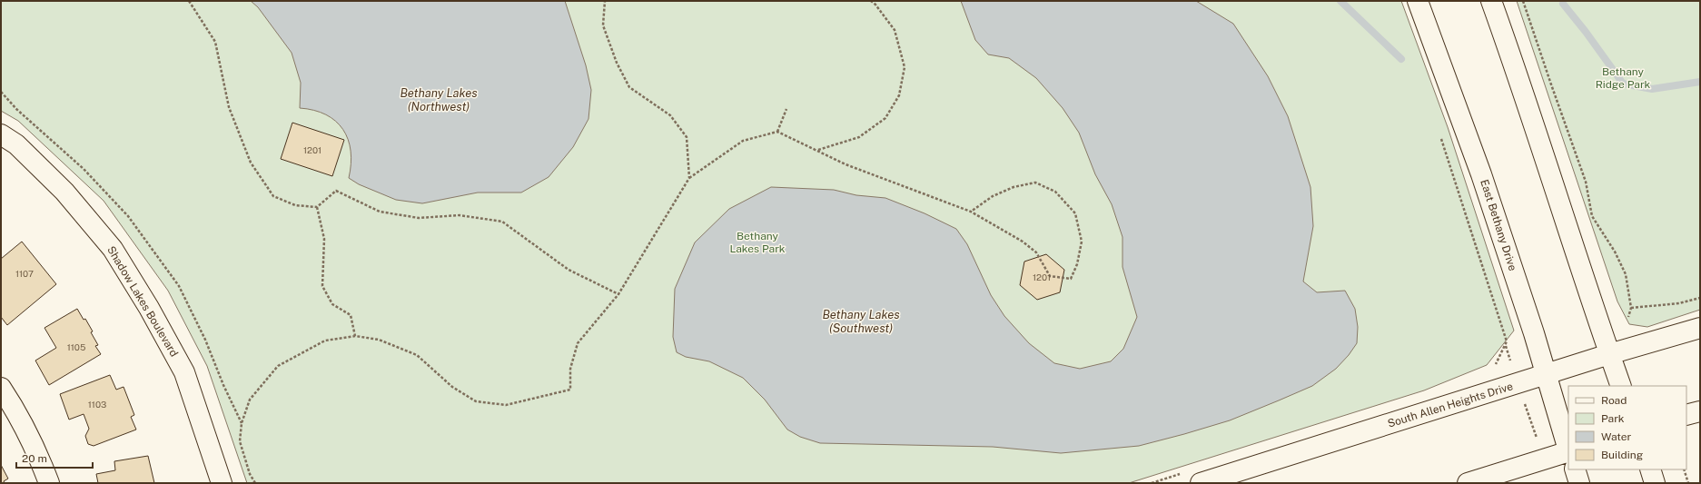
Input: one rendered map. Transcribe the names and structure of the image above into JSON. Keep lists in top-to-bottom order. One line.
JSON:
{"streets":{"main road":["East Bethany Drive","Shadow Lakes Boulevard","South Allen Heights Drive"]},"crossings":[["East Bethany Drive","South Allen Heights Drive"]],"water":["Bethany Lakes (Northwest)","Bethany Lakes (Southwest)"],"parks":["Bethany Ridge Park","Bethany Lakes Park"],"house_numbers":["1201","1107","1201","1105","1103"],"legend":["Road","Park","Water","Building"],"scale_bar":"20 m"}
